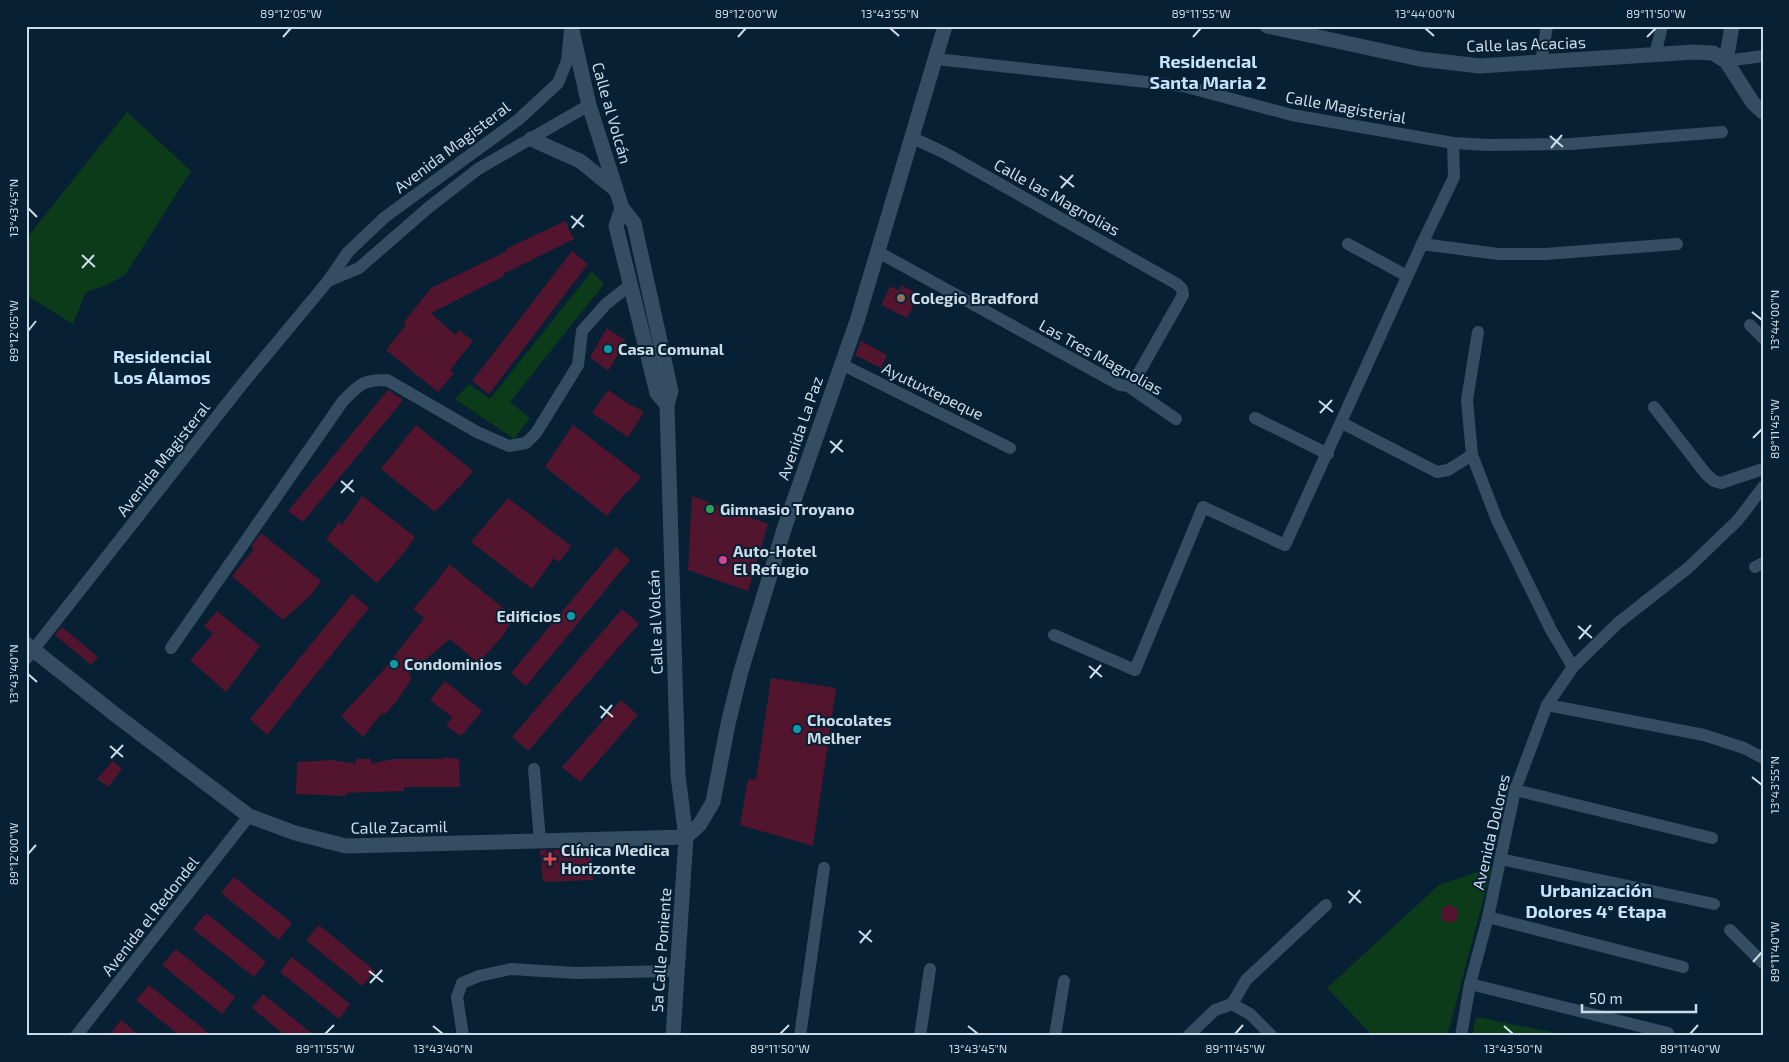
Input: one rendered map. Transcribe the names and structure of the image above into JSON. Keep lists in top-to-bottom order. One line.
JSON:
{"streets":{"street":["Calle las Acacias","Calle Magisterial","Calle al Volcán","Avenida Magisteral","Calle las Magnolias","Las Tres Magnolias","Ayutuxtepeque","Avenida La Paz","Calle Zacamil","Avenida Dolores","Avenida el Redondel","5a Calle Poniente"]},"crossings":[["Calle Magisterial","Avenida La Paz"],["Calle al Volcán","Avenida Magisteral"],["Calle al Volcán","Avenida La Paz"],["Calle al Volcán","Calle Zacamil"],["Calle al Volcán","5a Calle Poniente"],["Avenida Magisteral","Calle Zacamil"],["Calle las Magnolias","Las Tres Magnolias"],["Calle las Magnolias","Avenida La Paz"],["Las Tres Magnolias","Avenida La Paz"],["Ayutuxtepeque","Avenida La Paz"],["Avenida La Paz","Calle Zacamil"],["Avenida La Paz","5a Calle Poniente"],["Calle Zacamil","Avenida el Redondel"],["Calle Zacamil","5a Calle Poniente"]],"districts":["Residencial Santa Maria 2","Residencial Los Álamos","Urbanización Dolores 4° Etapa"],"places":{"other":["Colegio Bradford","Casa Comunal","Gimnasio Troyano","Auto-Hotel El Refugio","Edificios","Condominios","Chocolates Melher"],"health":["Clínica Medica Horizonte"]},"scale_bar":"50 m","coordinates":["89°12'05\"W","89°12'00\"W","13°43'55\"N","89°11'55\"W","13°44'00\"N","89°11'50\"W","13°43'45\"N","89°11'45\"W","13°43'40\"N","89°11'40\"W","13°43'50\"N"]}
